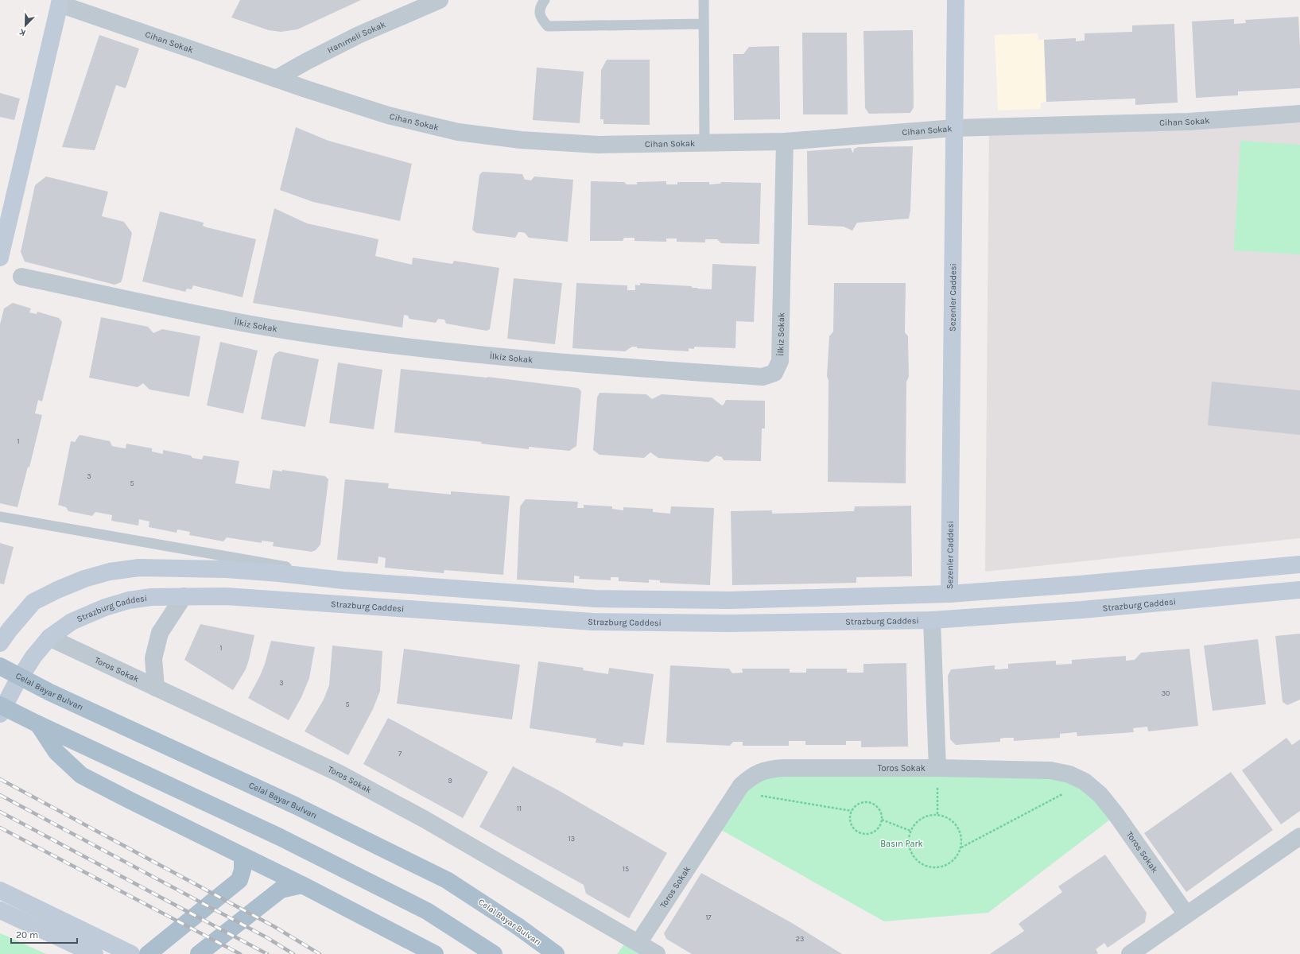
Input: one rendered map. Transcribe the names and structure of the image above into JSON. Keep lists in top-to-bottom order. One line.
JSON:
{"streets":{"main road":["Sezenler Caddesi","Strazburg Caddesi","Celal Bayar Bulvarı"],"street":["Hanımeli Sokak","Cihan Sokak","İlkiz Sokak","Toros Sokak"]},"crossings":[["Hanımeli Sokak","Cihan Sokak"],["Cihan Sokak","Sezenler Caddesi"],["Cihan Sokak","İlkiz Sokak"],["Strazburg Caddesi","Toros Sokak"]],"parks":["Basın Park"],"house_numbers":["1","3","5","1","3","30","5","7","9","11","13","15","17","23"],"scale_bar":"20 m","north":"bottom left"}
